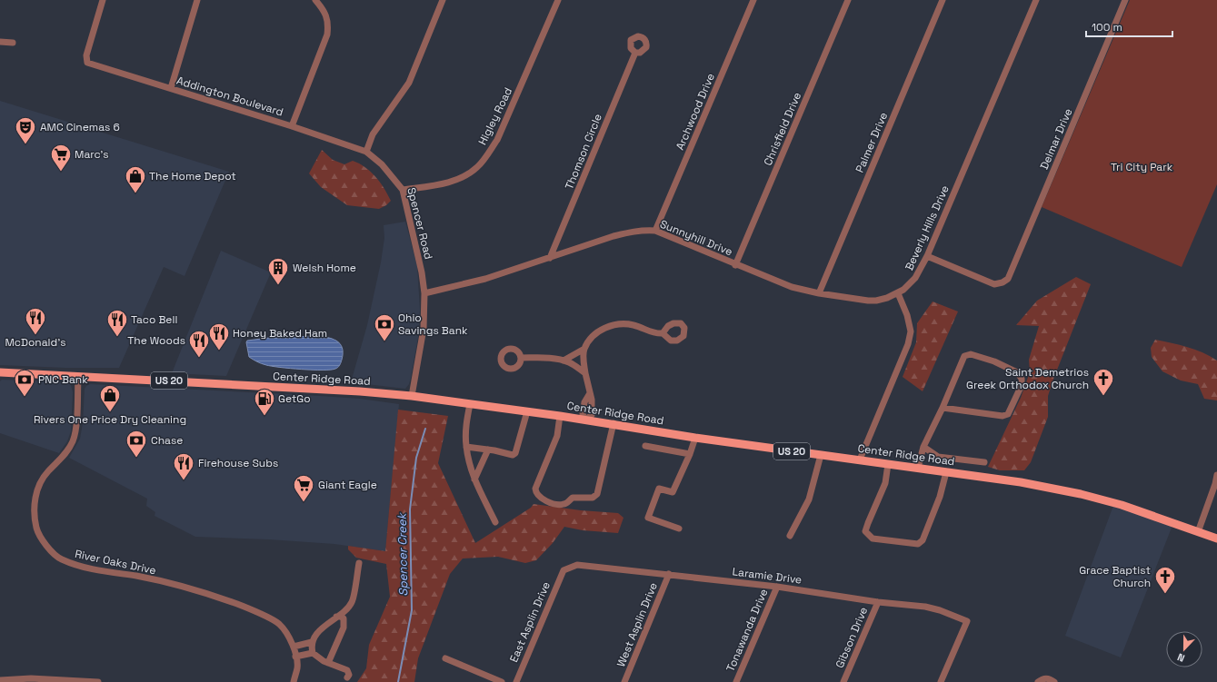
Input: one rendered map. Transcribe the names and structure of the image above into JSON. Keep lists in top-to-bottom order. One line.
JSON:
{"streets":{"main road":["Center Ridge Road","US 20"],"street":["Addington Boulevard","Archwood Drive","Higley Road","Chrisfield Drive","Delmar Drive","Palmer Drive","Thomson Circle","Spencer Road","Beverly Hills Drive","Sunnyhill Drive","River Oaks Drive","Laramie Drive","East Asplin Drive","West Asplin Drive","Tonawanda Drive","Gibson Drive"]},"crossings":[["Addington Boulevard","Spencer Road"],["Archwood Drive","Sunnyhill Drive"],["Higley Road","Spencer Road"],["Chrisfield Drive","Sunnyhill Drive"],["Delmar Drive","Beverly Hills Drive"],["Palmer Drive","Sunnyhill Drive"],["Thomson Circle","Sunnyhill Drive"],["Spencer Road","Sunnyhill Drive"],["Spencer Road","Center Ridge Road"],["Beverly Hills Drive","Sunnyhill Drive"],["Center Ridge Road","River Oaks Drive"],["Laramie Drive","East Asplin Drive"],["Laramie Drive","West Asplin Drive"],["Laramie Drive","Tonawanda Drive"],["Laramie Drive","Gibson Drive"]],"water":["Spencer Creek"],"parks":["Tri City Park"],"places":{"theatre":["AMC Cinemas 6"],"supermarket":["Marc's","Giant Eagle"],"shop":["The Home Depot","Rivers One Price Dry Cleaning"],"building":["Welsh Home"],"restaurant":["McDonald's","Taco Bell","Honey Baked Ham","The Woods","Firehouse Subs"],"bank":["Ohio Savings Bank","PNC Bank","Chase"],"church":["Saint Demetrios Greek Orthodox Church","Grace Baptist Church"],"fuel station":["GetGo"]},"scale_bar":"100 m","north":"bottom"}
